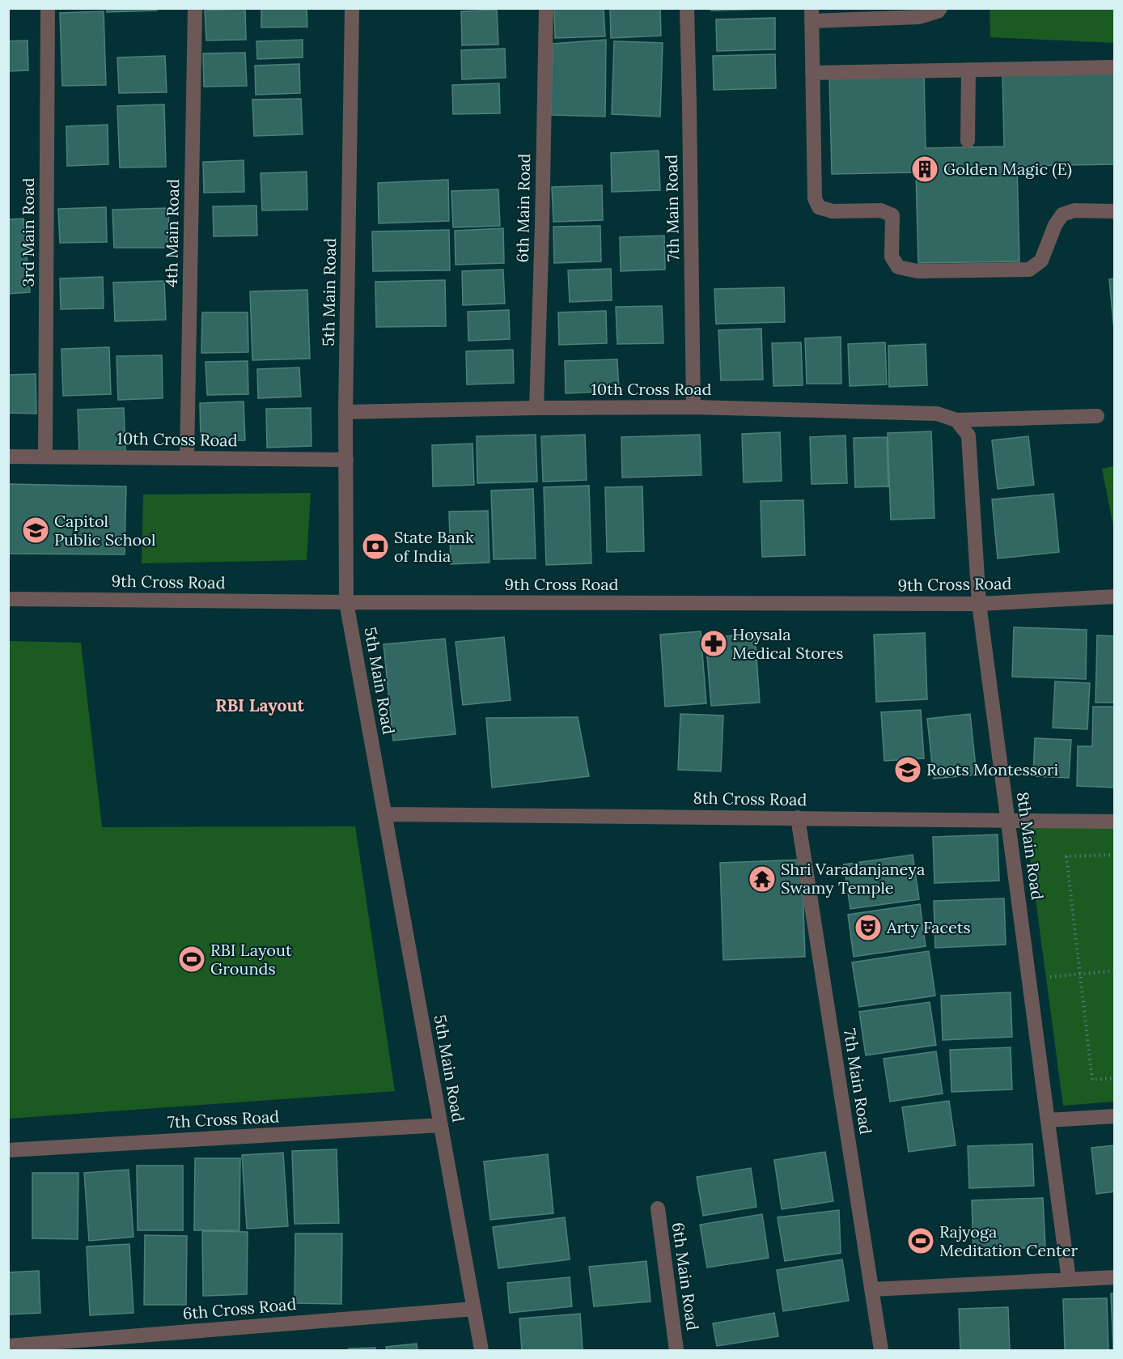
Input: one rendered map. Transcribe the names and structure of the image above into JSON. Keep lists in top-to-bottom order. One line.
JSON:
{"streets":{"street":["6th Main Road","7th Main Road","3rd Main Road","4th Main Road","5th Main Road","10th Cross Road","9th Cross Road","8th Cross Road","8th Main Road","7th Cross Road","6th Cross Road"]},"crossings":[["6th Main Road","10th Cross Road"],["7th Main Road","10th Cross Road"],["7th Main Road","8th Cross Road"],["3rd Main Road","10th Cross Road"],["4th Main Road","10th Cross Road"],["5th Main Road","10th Cross Road"],["5th Main Road","9th Cross Road"],["5th Main Road","8th Cross Road"],["5th Main Road","7th Cross Road"],["5th Main Road","6th Cross Road"],["10th Cross Road","8th Main Road"],["9th Cross Road","8th Main Road"],["8th Cross Road","8th Main Road"]],"districts":["RBI Layout"],"places":{"building":["Golden Magic (E)"],"school or university":["Capitol Public School","Roots Montessori"],"bank":["State Bank of India"],"pharmacy":["Hoysala Medical Stores"],"temple":["Shri Varadanjaneya Swamy Temple"],"theatre":["Arty Facets"],"sports":["RBI Layout Grounds","Rajyoga Meditation Center"]}}
